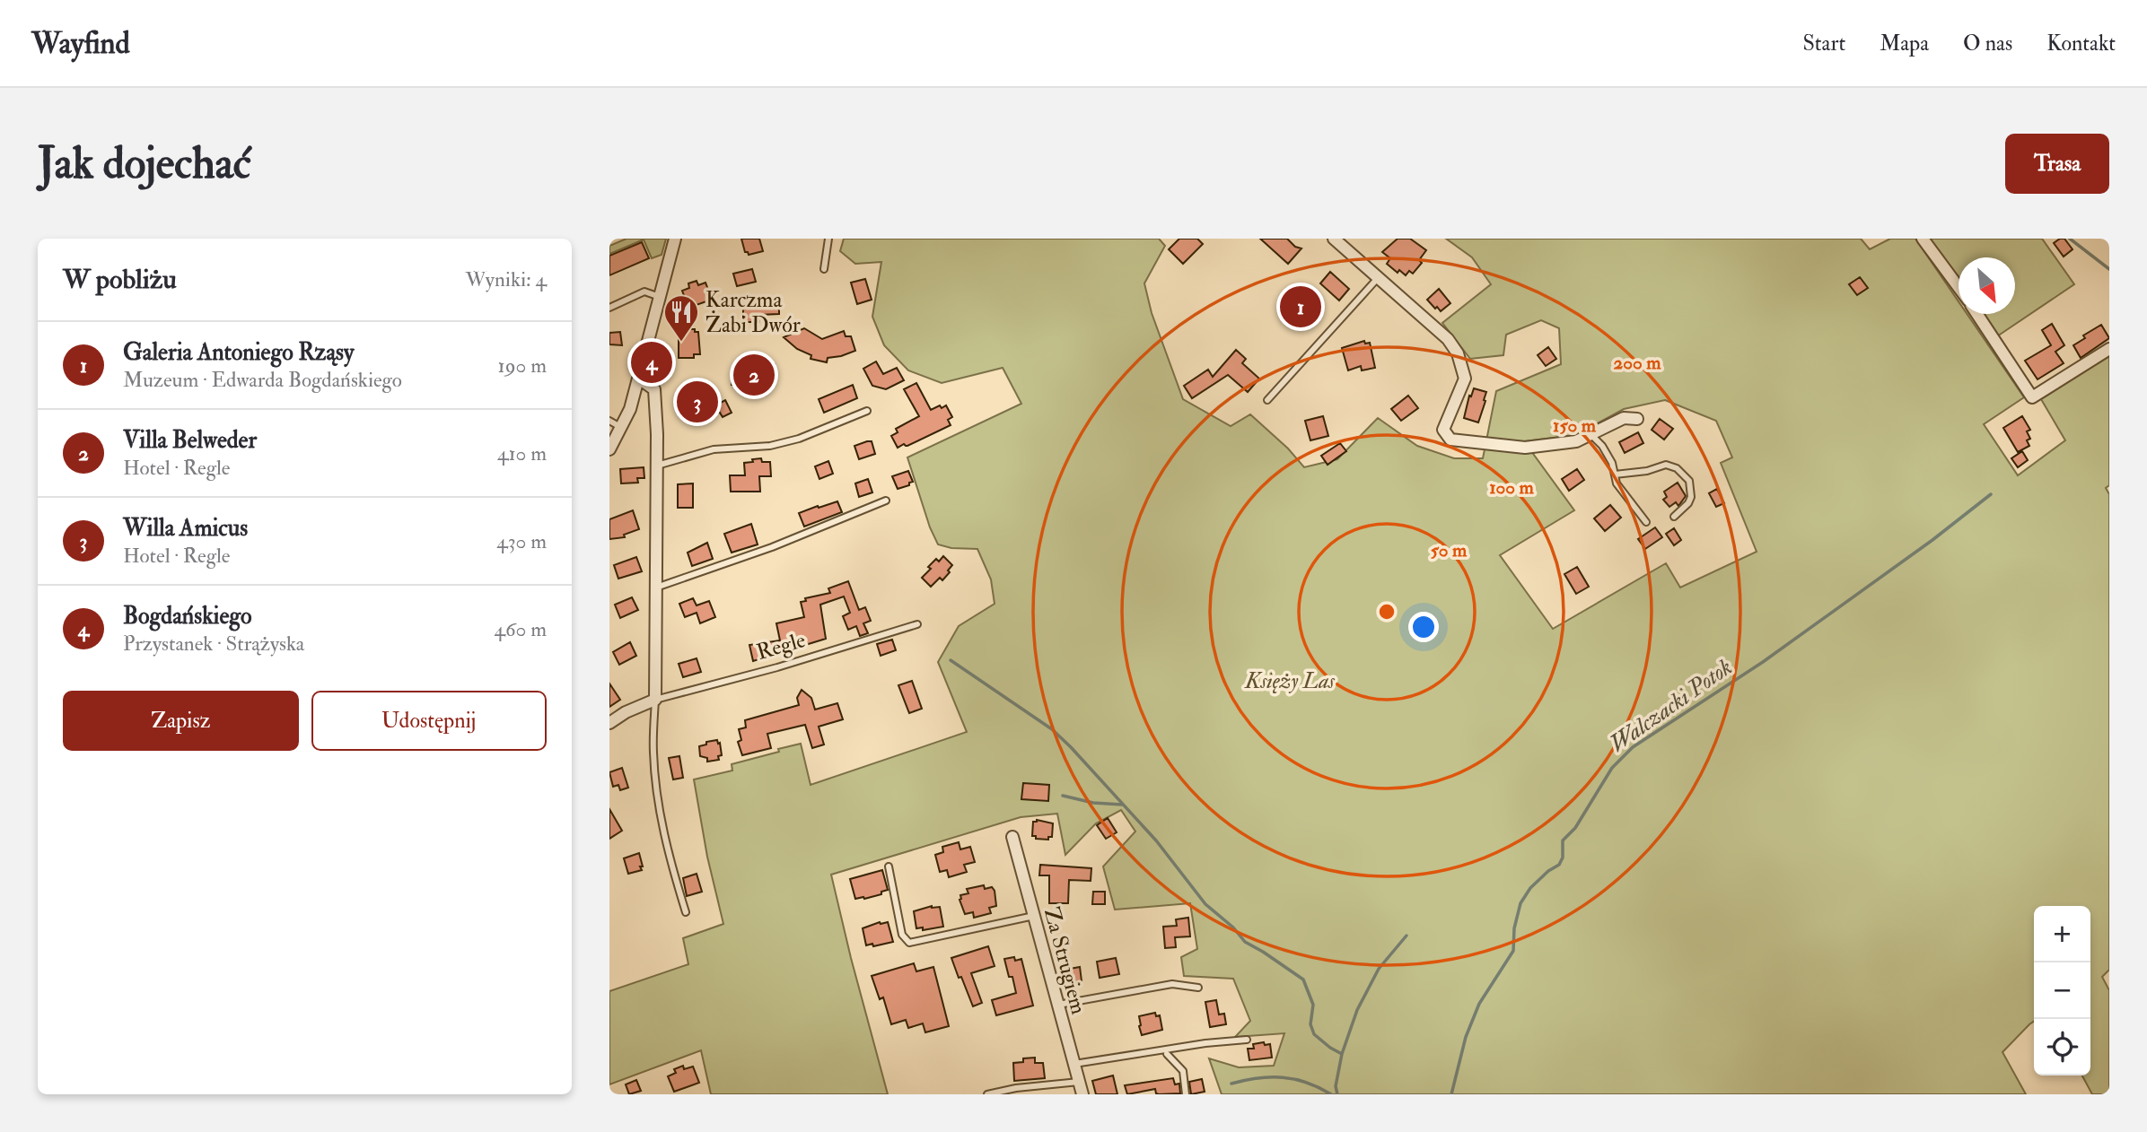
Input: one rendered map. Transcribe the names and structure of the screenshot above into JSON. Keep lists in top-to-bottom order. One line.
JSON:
{"streets":{"street":["Regle","Za Strugiem"]},"water":["Walczacki Potok"],"parks":["Księży Las"],"places":{"restaurant":["Karczma Żabi Dwór"]},"north":"bottom right","page":{"header":"Wayfind","nav":["Start","Mapa","O nas","Kontakt"],"buttons":["Trasa",["Zapisz","Udostępnij"]],"title":"Jak dojechać","heading":["W pobliżu","Wyniki: 4"],"pins":["1","4","2","3"],"list":[{"mark":"1","name":"Galeria Antoniego Rząsy","note":"Muzeum · Edwarda Bogdańskiego","value":"190 m"},{"mark":"2","name":"Villa Belweder","note":"Hotel · Regle","value":"410 m"},{"mark":"3","name":"Willa Amicus","note":"Hotel · Regle","value":"430 m"},{"mark":"4","name":"Bogdańskiego","note":"Przystanek · Strążyska","value":"460 m"}],"map_buttons":["+","−"]},"rings":["200 m","150 m","100 m","50 m"]}
